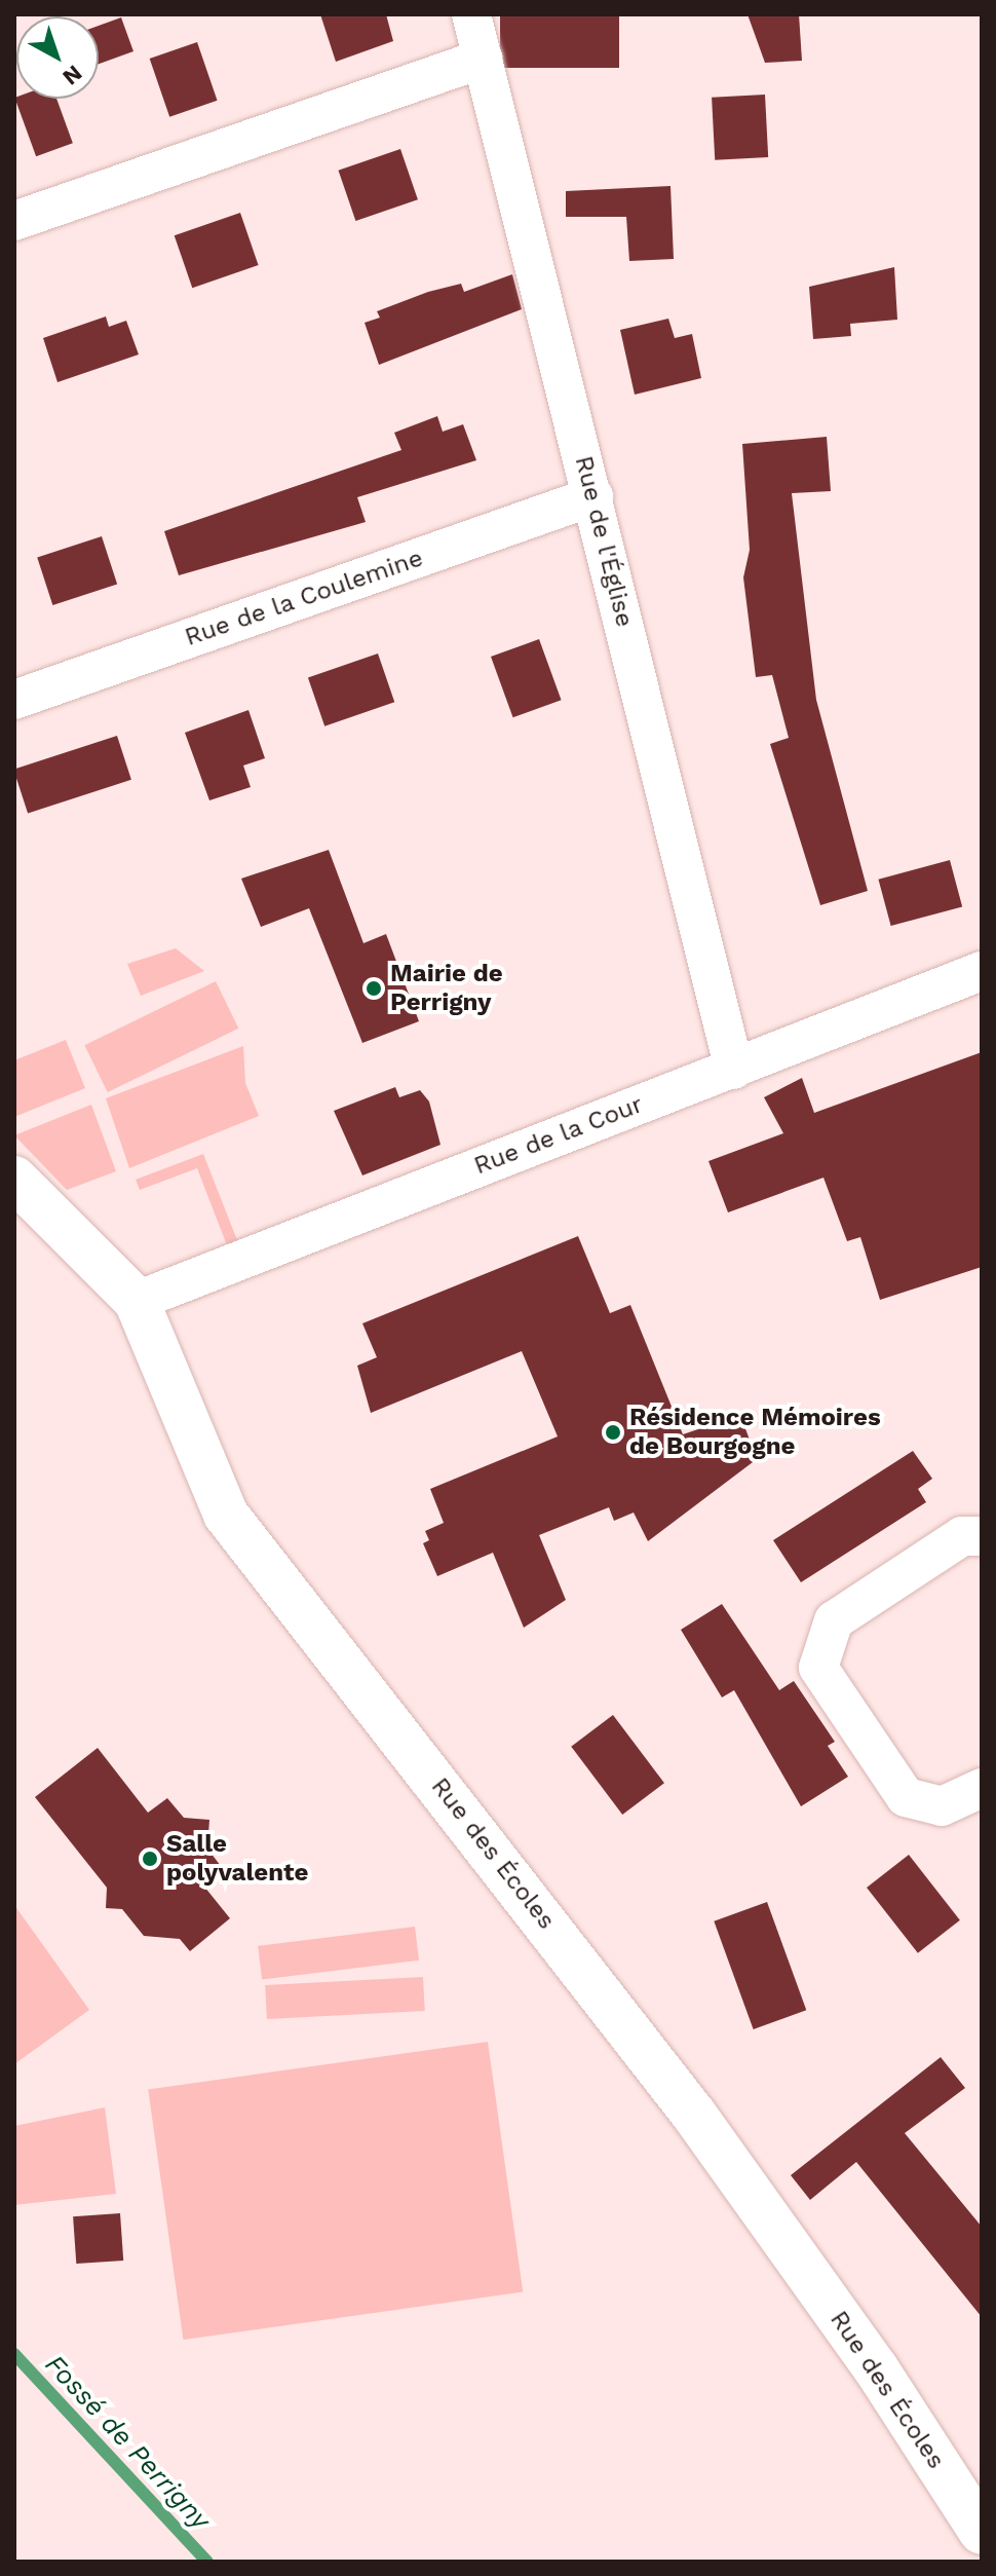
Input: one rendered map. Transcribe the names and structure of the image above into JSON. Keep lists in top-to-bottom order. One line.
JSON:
{"streets":{"main road":["Rue des Écoles"],"street":["Rue de l'Église","Rue de la Coulemine","Rue de la Cour"]},"crossings":[["Rue de l'Église","Rue de la Coulemine"],["Rue de l'Église","Rue de la Cour"],["Rue de la Cour","Rue des Écoles"]],"water":["Fossé de Perrigny"],"places":["Mairie de Perrigny","Résidence Mémoires de Bourgogne","Salle polyvalente"],"north":"bottom right"}
